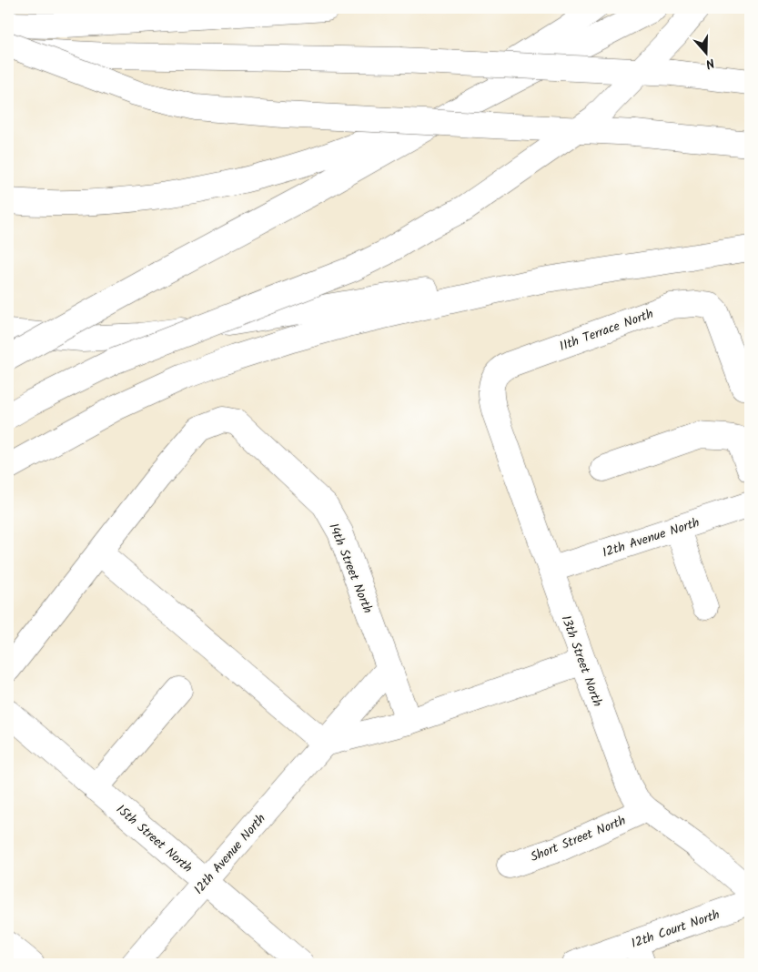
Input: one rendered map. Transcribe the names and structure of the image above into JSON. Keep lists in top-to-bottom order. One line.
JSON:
{"streets":{"main road":["11th Terrace North","12th Avenue North","14th Street North","13th Street North","15th Street North","Short Street North","12th Court North"]},"crossings":[["11th Terrace North","13th Street North"],["12th Avenue North","14th Street North"],["12th Avenue North","13th Street North"],["12th Avenue North","15th Street North"],["13th Street North","Short Street North"]],"north":"bottom"}
